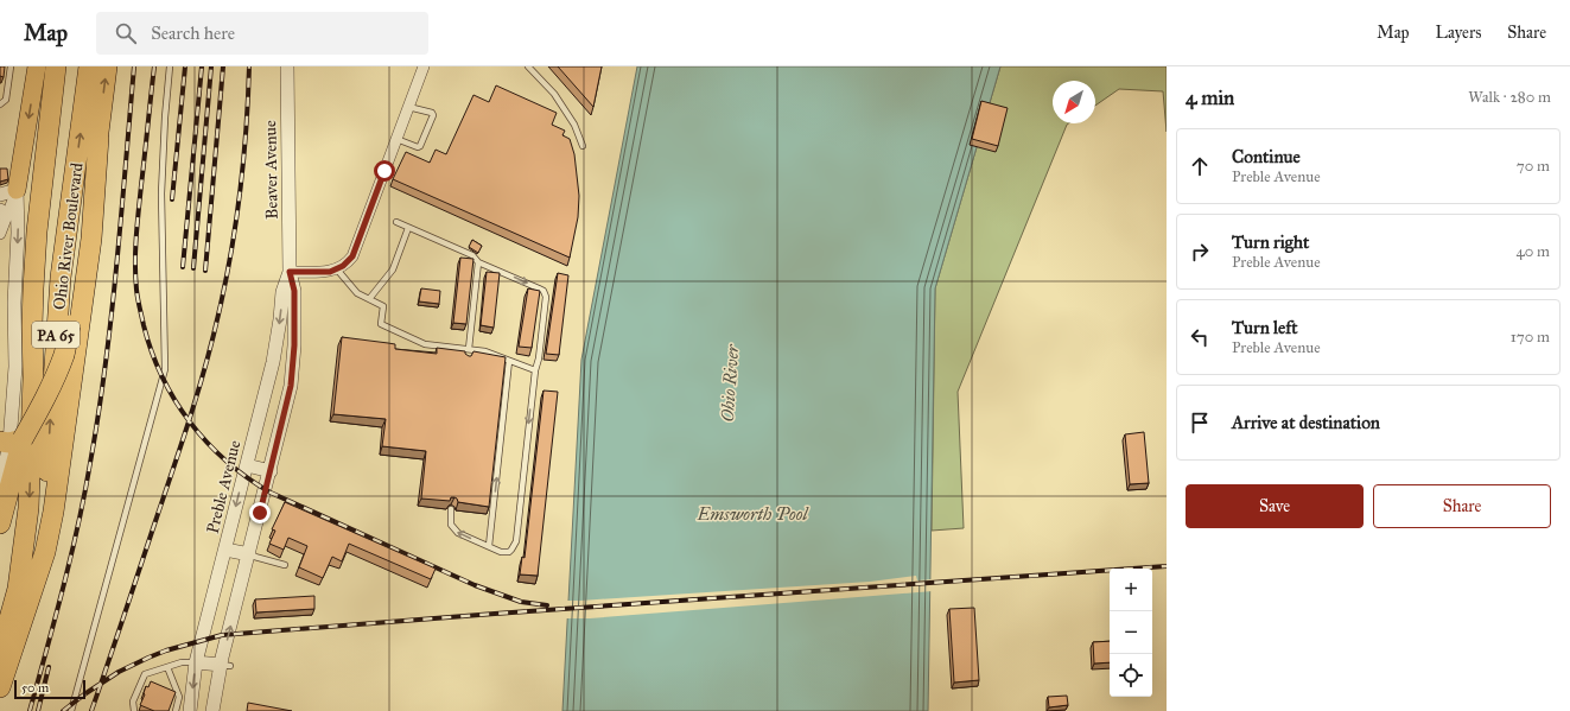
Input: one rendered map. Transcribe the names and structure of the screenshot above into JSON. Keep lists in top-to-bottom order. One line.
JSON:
{"streets":{"highway":["Ohio River Boulevard","PA 65"],"street":["Beaver Avenue","Preble Avenue"]},"crossings":[["Beaver Avenue","Preble Avenue"],["Ohio River Boulevard","PA 65"]],"water":["Ohio River","Emsworth Pool"],"scale_bar":"50 m","north":"bottom left","page":{"header":"Map","search":"Search here","nav":["Map","Layers","Share"],"heading":["4 min","Walk · 280 m"],"list":[["Continue","Preble Avenue","70 m"],["Turn right","Preble Avenue","40 m"],["Turn left","Preble Avenue","170 m"],"Arrive at destination"],"buttons":["Save","Share"],"map_buttons":["+","−"],"scale":"50 m"}}
